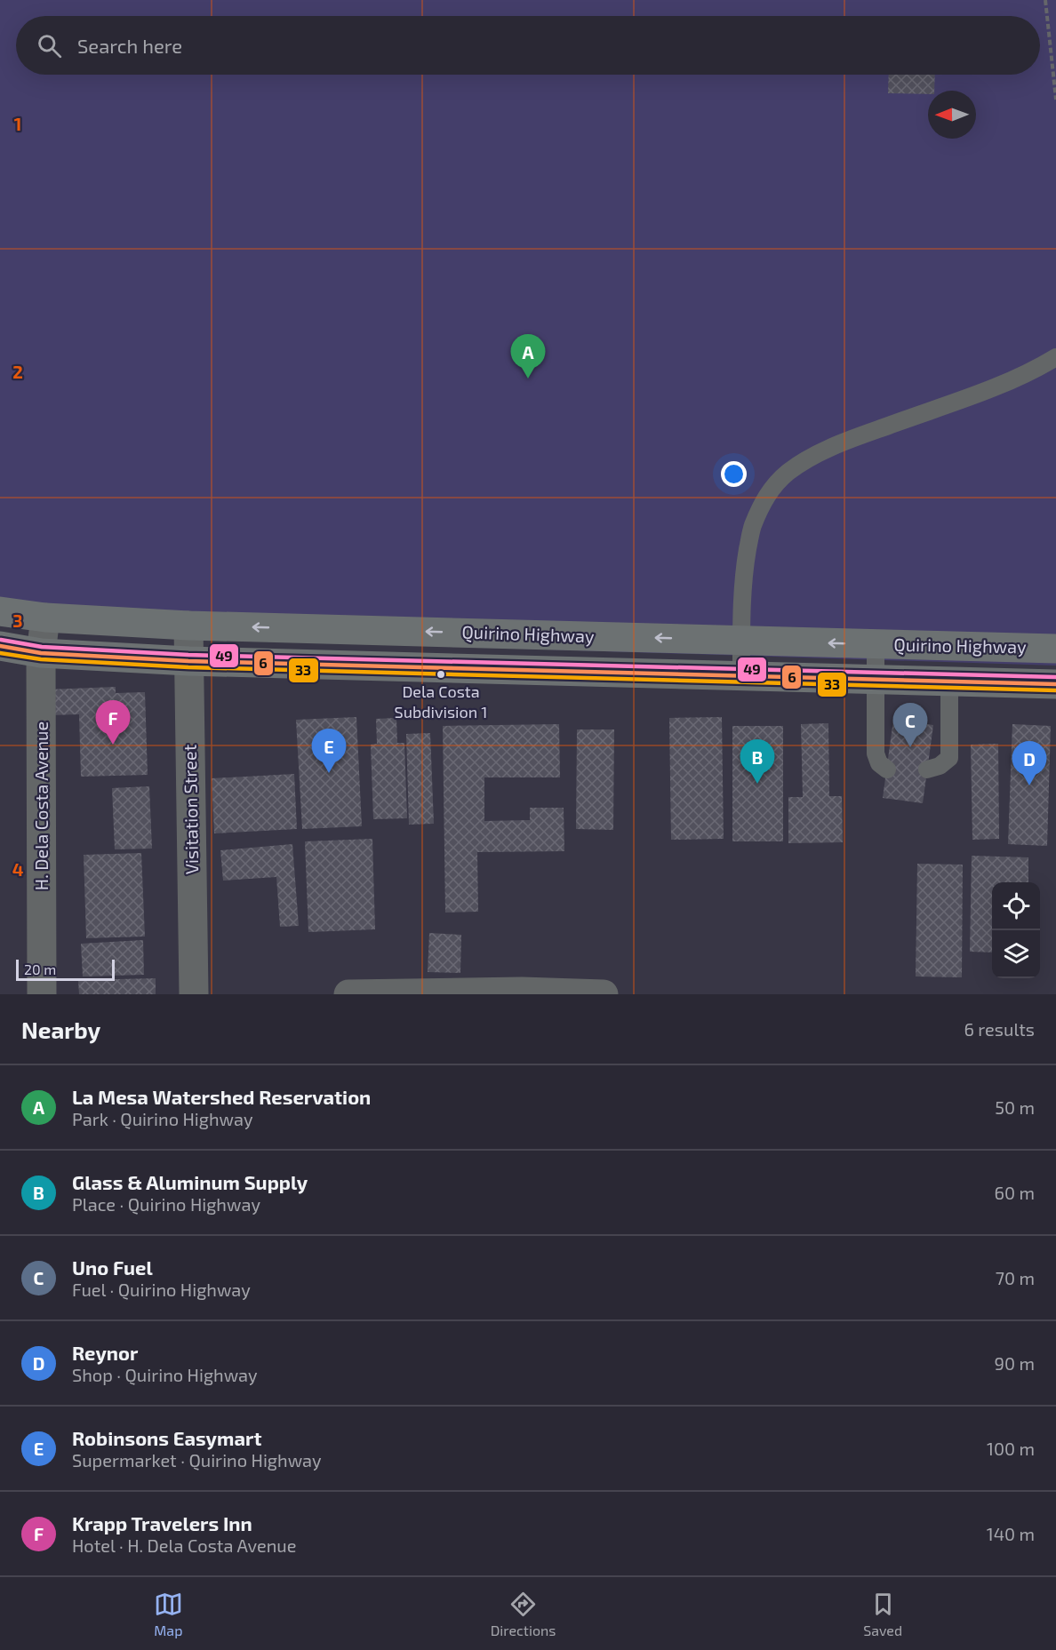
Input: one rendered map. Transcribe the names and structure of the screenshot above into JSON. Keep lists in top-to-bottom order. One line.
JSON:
{"streets":{"main road":["Quirino Highway"],"street":["H. Dela Costa Avenue","Visitation Street"]},"crossings":[["Quirino Highway","H. Dela Costa Avenue"],["Quirino Highway","Visitation Street"]],"places":["Dela Costa Subdivision 1"],"lines":["transit line 49","transit line 6","transit line 33"],"scale_bar":"20 m","north":"left","page":{"search":"Search here","pins":["A","F","C","E","B","D"],"scale":"20 m","heading":["Nearby","6 results"],"list":[{"mark":"A","name":"La Mesa Watershed Reservation","note":"Park · Quirino Highway","value":"50 m"},{"mark":"B","name":"Glass & Aluminum Supply","note":"Place · Quirino Highway","value":"60 m"},{"mark":"C","name":"Uno Fuel","note":"Fuel · Quirino Highway","value":"70 m"},{"mark":"D","name":"Reynor","note":"Shop · Quirino Highway","value":"90 m"},{"mark":"E","name":"Robinsons Easymart","note":"Supermarket · Quirino Highway","value":"100 m"},{"mark":"F","name":"Krapp Travelers Inn","note":"Hotel · H. Dela Costa Avenue","value":"140 m"}],"nav":["Map","Directions","Saved"]},"grid":{"rows":["1","2","3","4"]}}
